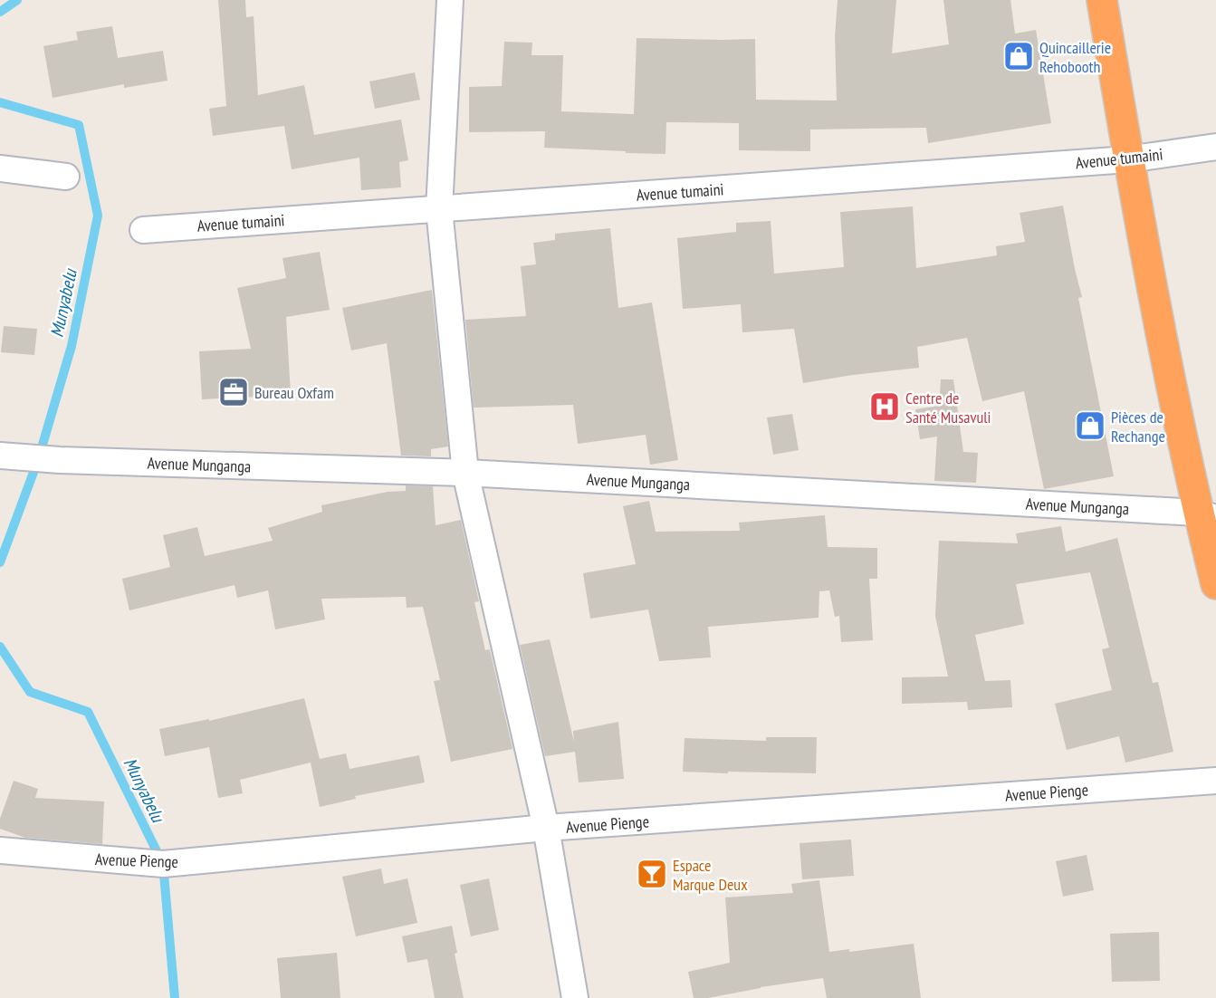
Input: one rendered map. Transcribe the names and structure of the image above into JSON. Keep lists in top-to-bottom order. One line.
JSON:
{"streets":{"street":["Avenue tumaini","Avenue Munganga","Avenue Pienge"]},"water":["Munyabelu"],"places":{"shop":["Quincaillerie Rehobooth","Pièces de Rechange"],"office":["Bureau Oxfam"],"hospital":["Centre de Santé Musavuli"],"bar":["Espace Marque Deux"]}}
